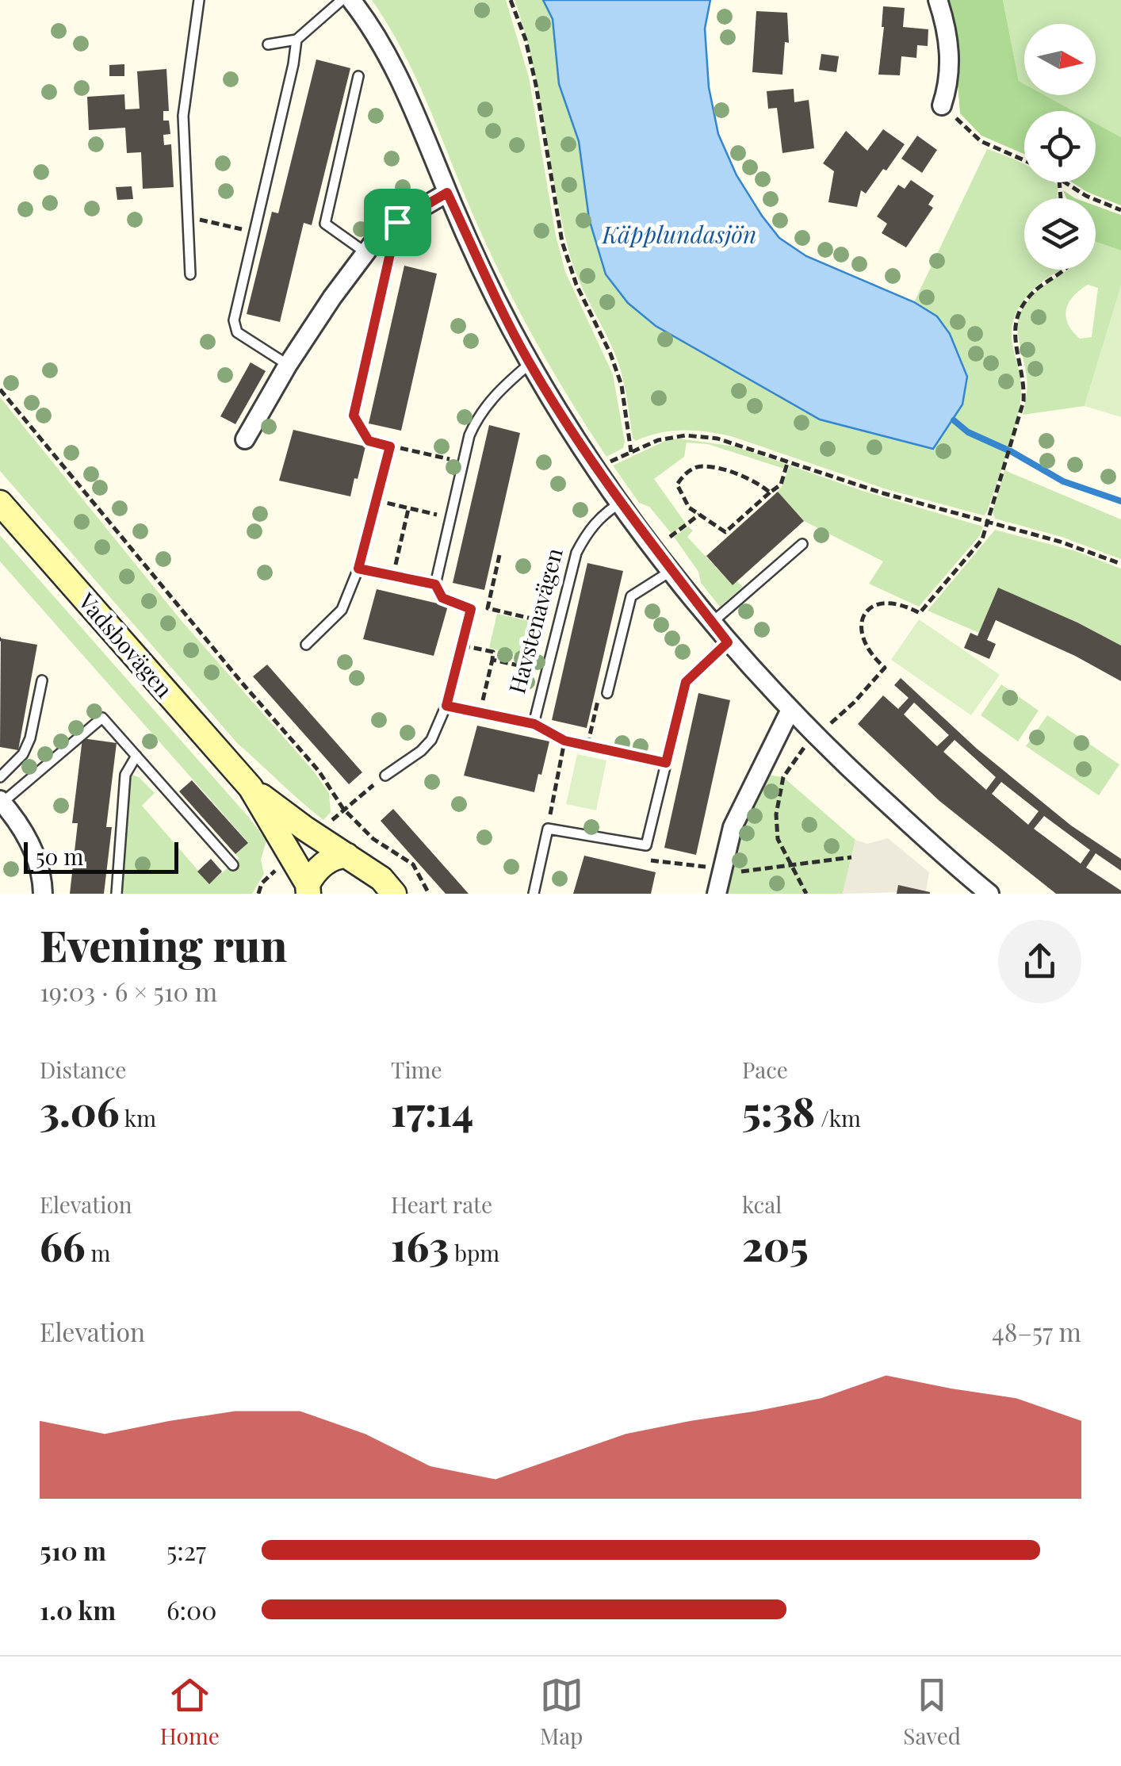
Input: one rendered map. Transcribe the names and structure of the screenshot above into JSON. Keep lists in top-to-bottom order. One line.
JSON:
{"streets":{"main road":["Vadsbovägen"],"lane":["Havstenavägen"]},"water":["Käpplundasjön"],"scale_bar":"50 m","north":"right","page":{"scale":"50 m","heading":["Evening run","19:03 · 6 × 510 m"],"stats":[["Distance","3.06 km"],["Time","17:14"],["Pace","5:38 /km"],["Elevation","66 m"],["Heart rate","163 bpm"],["kcal","205"]],"chart":["Elevation","48–57 m"],"list":[{"name":"510 m","note":"5:27"},{"name":"1.0 km","note":"6:00"}],"tabs":["Home","Map","Saved"]}}
